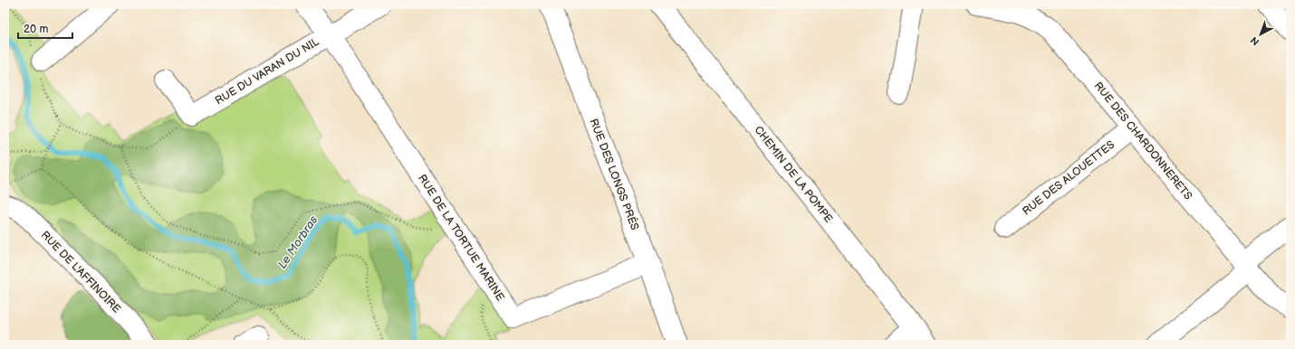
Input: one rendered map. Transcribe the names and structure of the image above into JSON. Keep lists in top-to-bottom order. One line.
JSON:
{"streets":{"street":["RUE DU VARAN DU NIL","RUE DES CHARDONNERETS","RUE DES LONGS PRÉS","CHEMIN DE LA POMPE","RUE DES ALOUETTES","RUE DE LA TORTUE MARINE","RUE DE L'AFFINOIRE"]},"crossings":[["RUE DU VARAN DU NIL","RUE DE LA TORTUE MARINE"],["RUE DES CHARDONNERETS","RUE DES ALOUETTES"],["RUE DES LONGS PRÉS","RUE DE LA TORTUE MARINE"]],"water":["Le Morbras"],"scale_bar":"20 m","north":"bottom left"}
